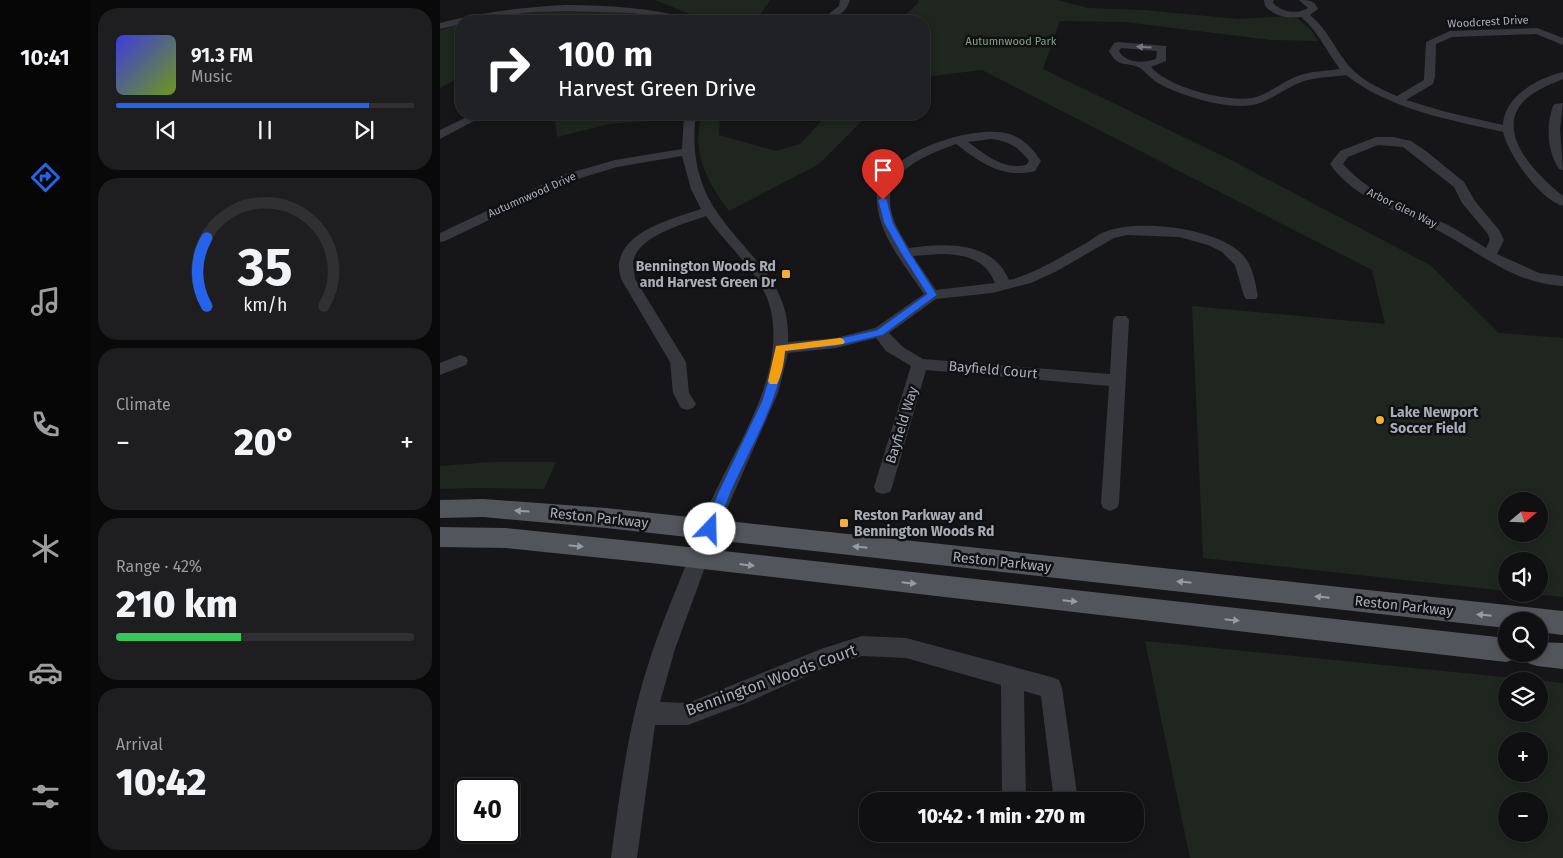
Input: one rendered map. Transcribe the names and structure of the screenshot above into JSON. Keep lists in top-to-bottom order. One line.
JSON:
{"streets":{"main road":["Reston Parkway"],"street":["Woodcrest Drive","Autumnwood Drive","Arbor Glen Way","Bayfield Court","Bayfield Way","Bennington Woods Court"]},"crossings":[["Bayfield Court","Bayfield Way"]],"parks":["Autumnwood Park"],"places":{"transit":["Bennington Woods Rd and Harvest Green Dr","Reston Parkway and Bennington Woods Rd"],"other":["Lake Newport Soccer Field"]},"north":"right","page":{"tabs":"10:41","turn":["100 m","Harvest Green Drive"],"song":["91.3 FM","Music"],"tile":["Climate",["Range · 42%","210 km"],["Arrival","10:42"]],"heat":["−","20°","+"],"map_buttons":["+","−"],"limit":"40","trip":"10:42 · 1 min · 270 m","gauge":["35","km/h"]}}
